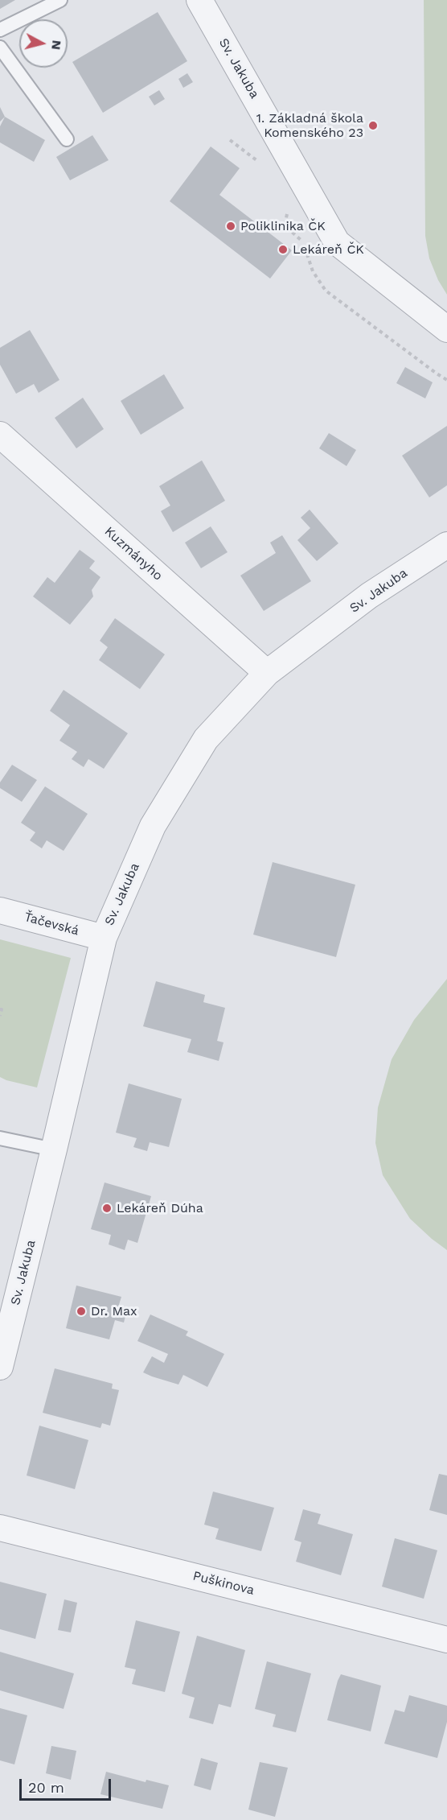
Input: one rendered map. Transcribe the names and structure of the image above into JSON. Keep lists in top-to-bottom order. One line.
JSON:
{"streets":{"street":["Sv. Jakuba","Kuzmányho","Ťačevská","Puškinova"]},"crossings":[["Sv. Jakuba","Kuzmányho"],["Sv. Jakuba","Ťačevská"]],"places":["1. Základná škola Komenského 23","Poliklinika ČK","Lekáreň ČK","Lekáreň Dúha","Dr. Max"],"scale_bar":"20 m","north":"right"}
